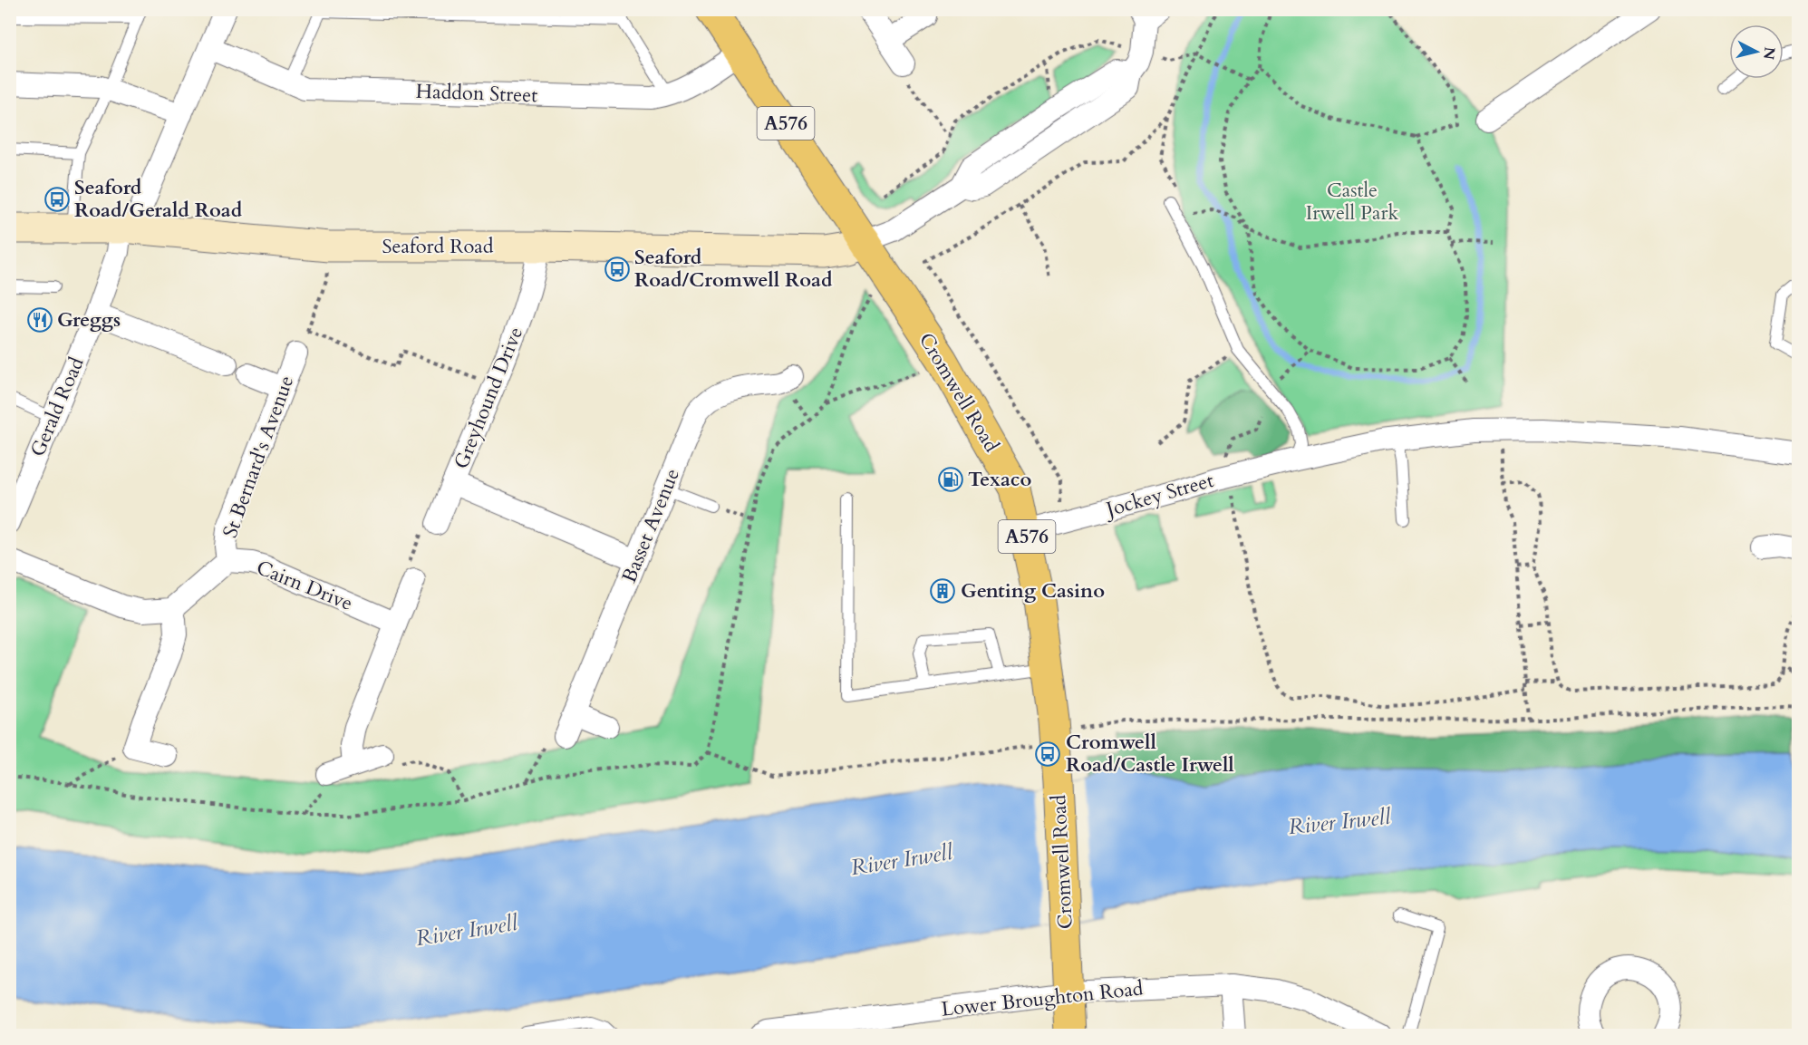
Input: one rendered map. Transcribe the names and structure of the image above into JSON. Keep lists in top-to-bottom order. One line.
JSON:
{"streets":{"highway":["A576","Cromwell Road"],"street":["Haddon Street","Seaford Road","Greyhound Drive","Gerald Road","St Bernard's Avenue","Jockey Street","Basset Avenue","Cairn Drive","Lower Broughton Road"]},"crossings":[["Haddon Street","Cromwell Road"],["Haddon Street","Gerald Road"],["A576","Cromwell Road"],["A576","Lower Broughton Road"],["Seaford Road","Cromwell Road"],["Seaford Road","Greyhound Drive"],["Seaford Road","Gerald Road"],["Cromwell Road","Jockey Street"],["Cromwell Road","Lower Broughton Road"],["Greyhound Drive","Basset Avenue"],["St Bernard's Avenue","Cairn Drive"]],"water":["River Irwell"],"parks":["Castle Irwell Park"],"places":{"bus stop":["Seaford Road/Gerald Road","Seaford Road/Cromwell Road","Cromwell Road/Castle Irwell"],"restaurant":["Greggs"],"fuel station":["Texaco"],"building":["Genting Casino"]},"north":"right"}
